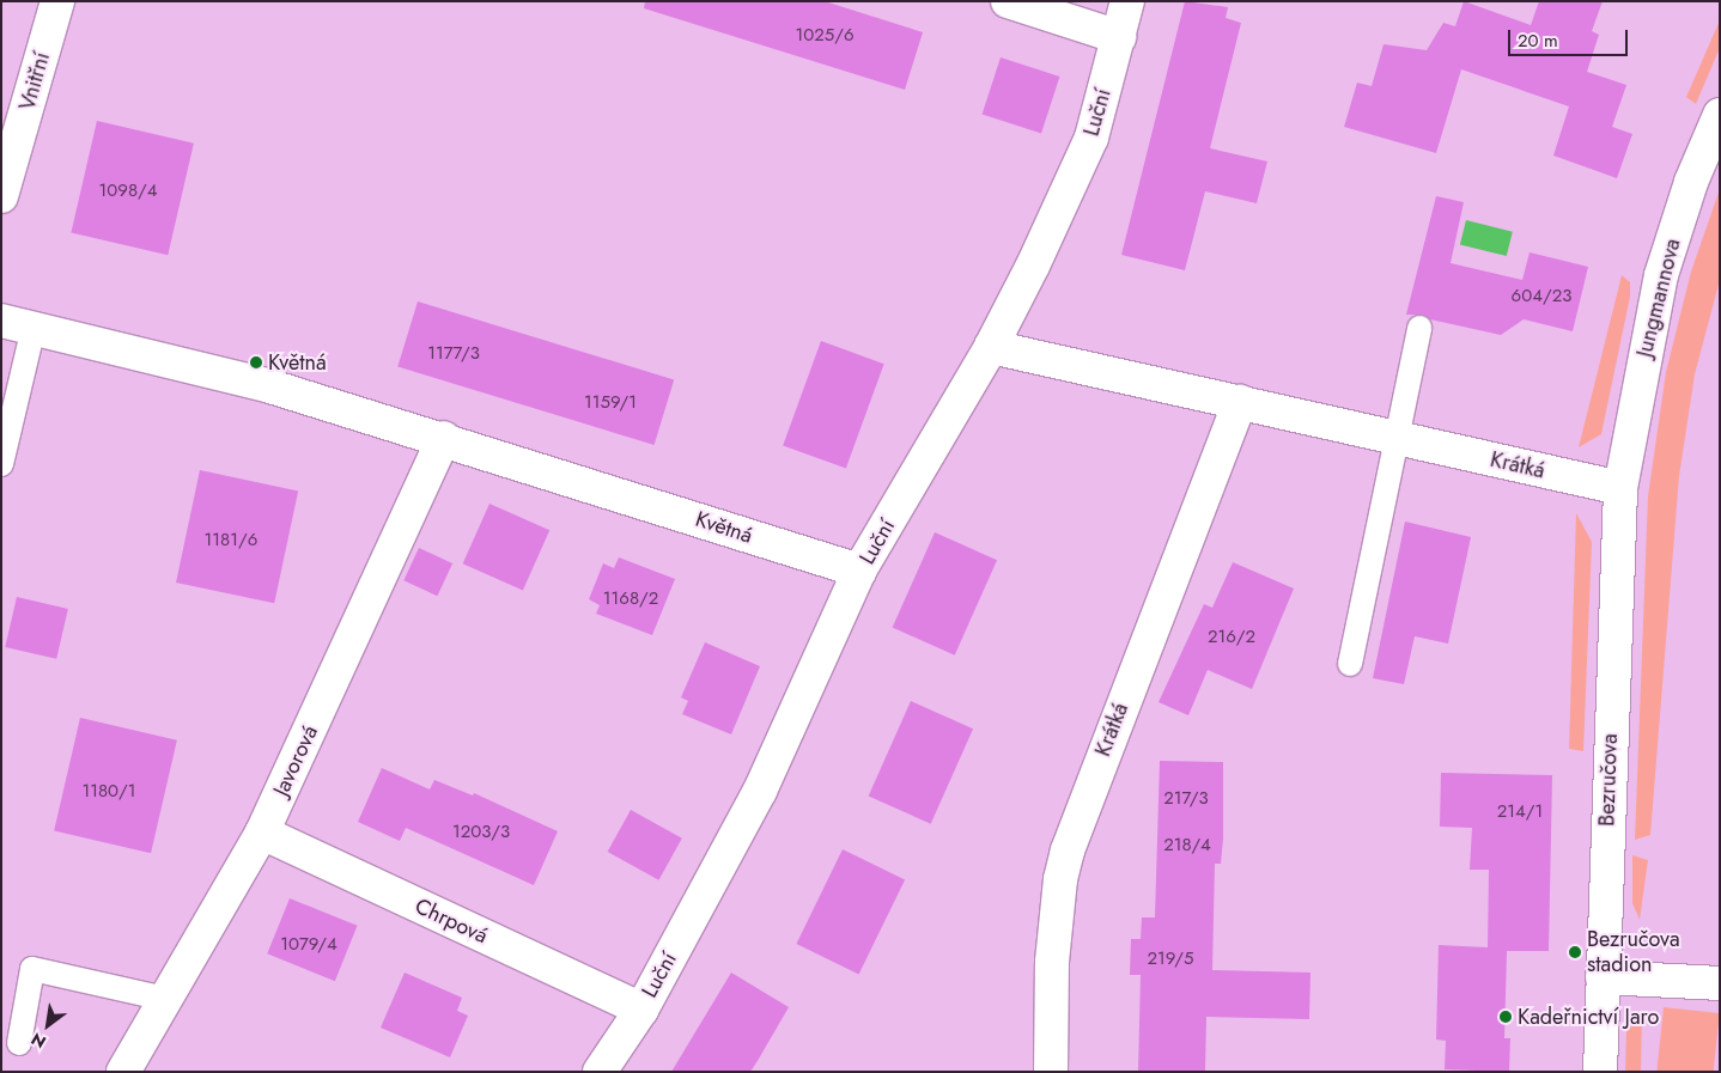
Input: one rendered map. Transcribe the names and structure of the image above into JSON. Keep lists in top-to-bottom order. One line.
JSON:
{"streets":{"street":["Vnitřní","Luční","Jungmannova","Krátká","Květná","Javorová","Bezručova","Chrpová"]},"crossings":[["Luční","Krátká"],["Luční","Květná"],["Luční","Chrpová"],["Jungmannova","Krátká"],["Jungmannova","Bezručova"],["Krátká","Bezručova"],["Květná","Javorová"],["Javorová","Chrpová"]],"places":["Květná","Bezručova stadion","Kadeřnictví Jaro"],"house_numbers":["1025/6","1098/4","604/23","1177/3","1159/1","1181/6","1168/2","216/2","1180/1","217/3","214/1","1203/3","218/4","1079/4","219/5"],"scale_bar":"20 m","north":"bottom left"}
